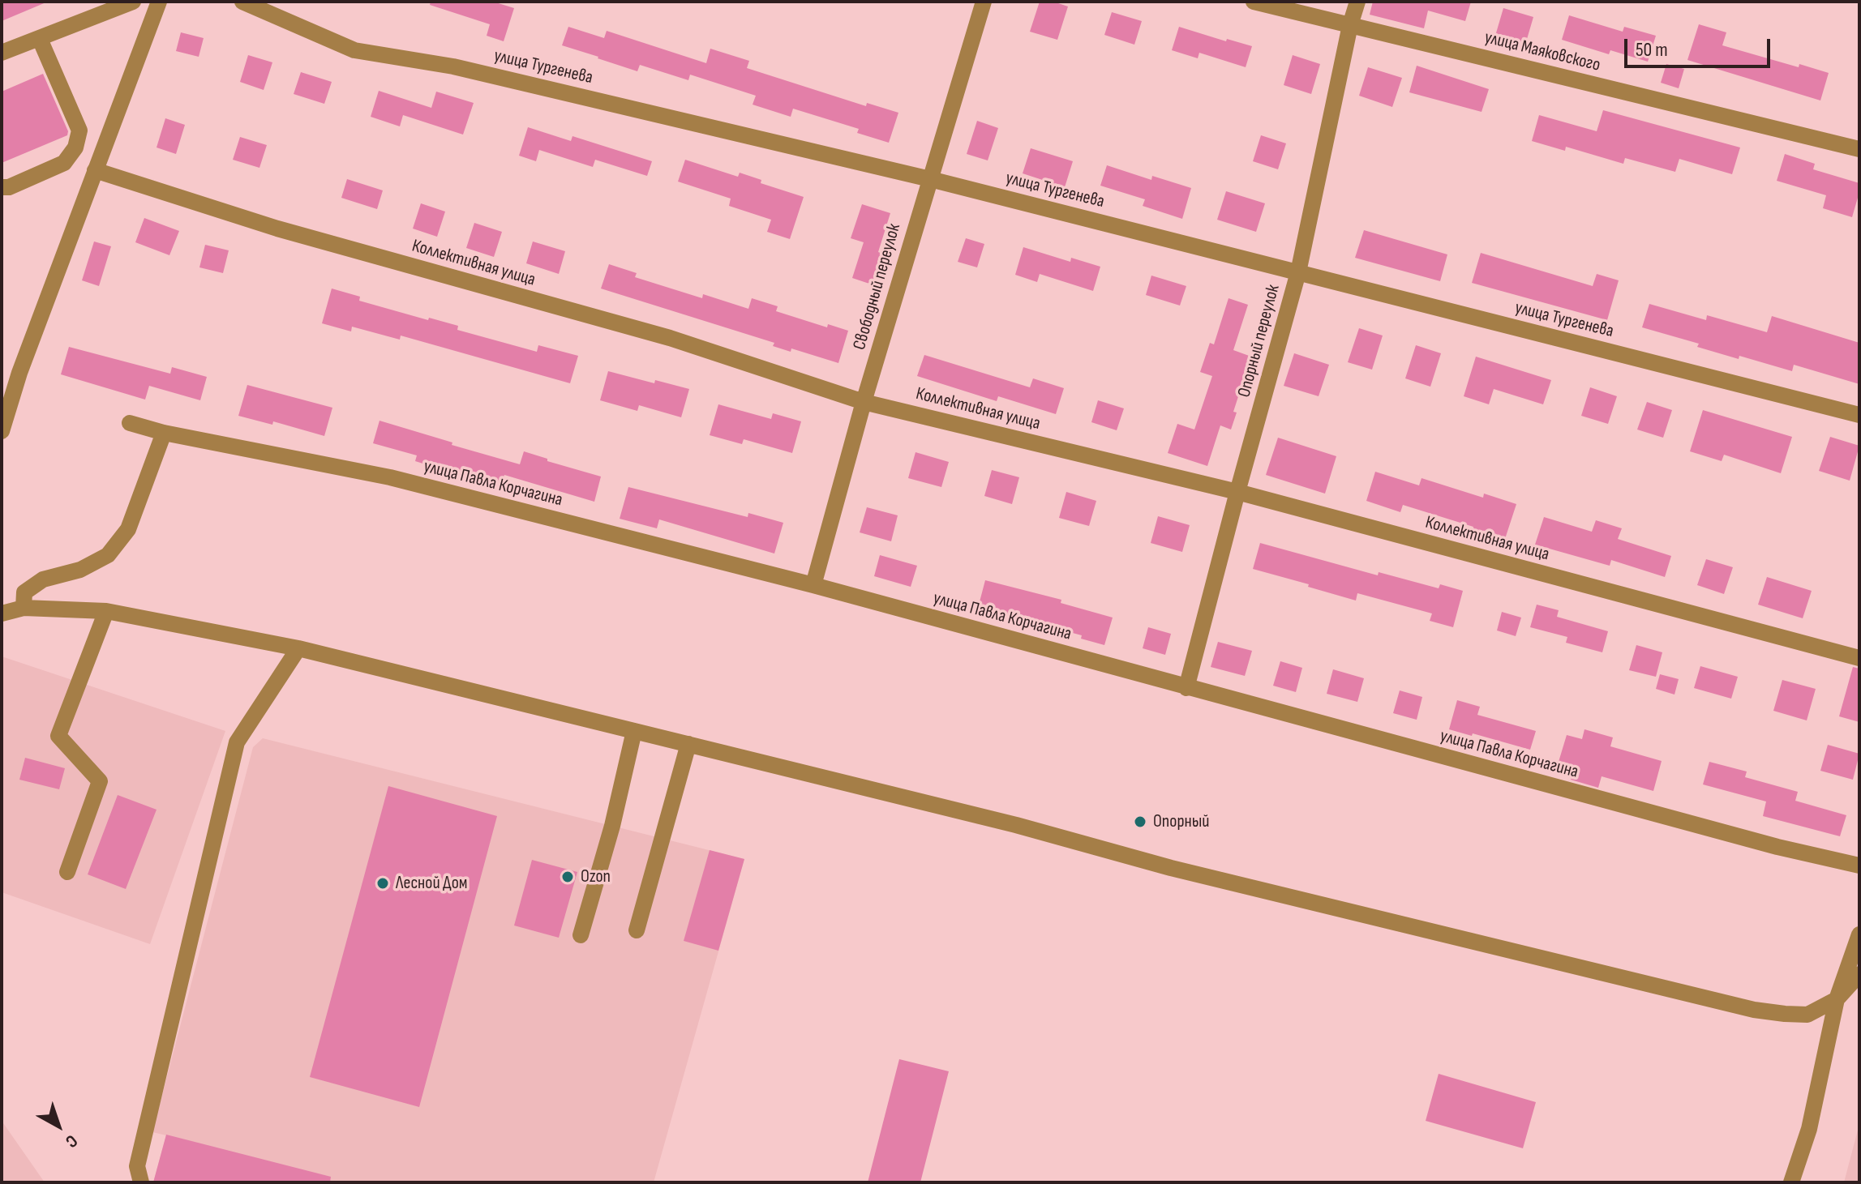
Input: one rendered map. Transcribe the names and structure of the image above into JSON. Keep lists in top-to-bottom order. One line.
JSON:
{"streets":{"street":["улица Маяковского","улица Тургенева","Коллективная улица","Свободный переулок","Опорный переулок","улица Павла Корчагина"]},"crossings":[["улица Маяковского","Опорный переулок"],["улица Тургенева","Свободный переулок"],["улица Тургенева","Опорный переулок"],["Коллективная улица","Свободный переулок"],["Коллективная улица","Опорный переулок"],["Свободный переулок","улица Павла Корчагина"],["Опорный переулок","улица Павла Корчагина"]],"places":["Опорный","Ozon","Лесной Дом"],"scale_bar":"50 m","north":"bottom right"}
